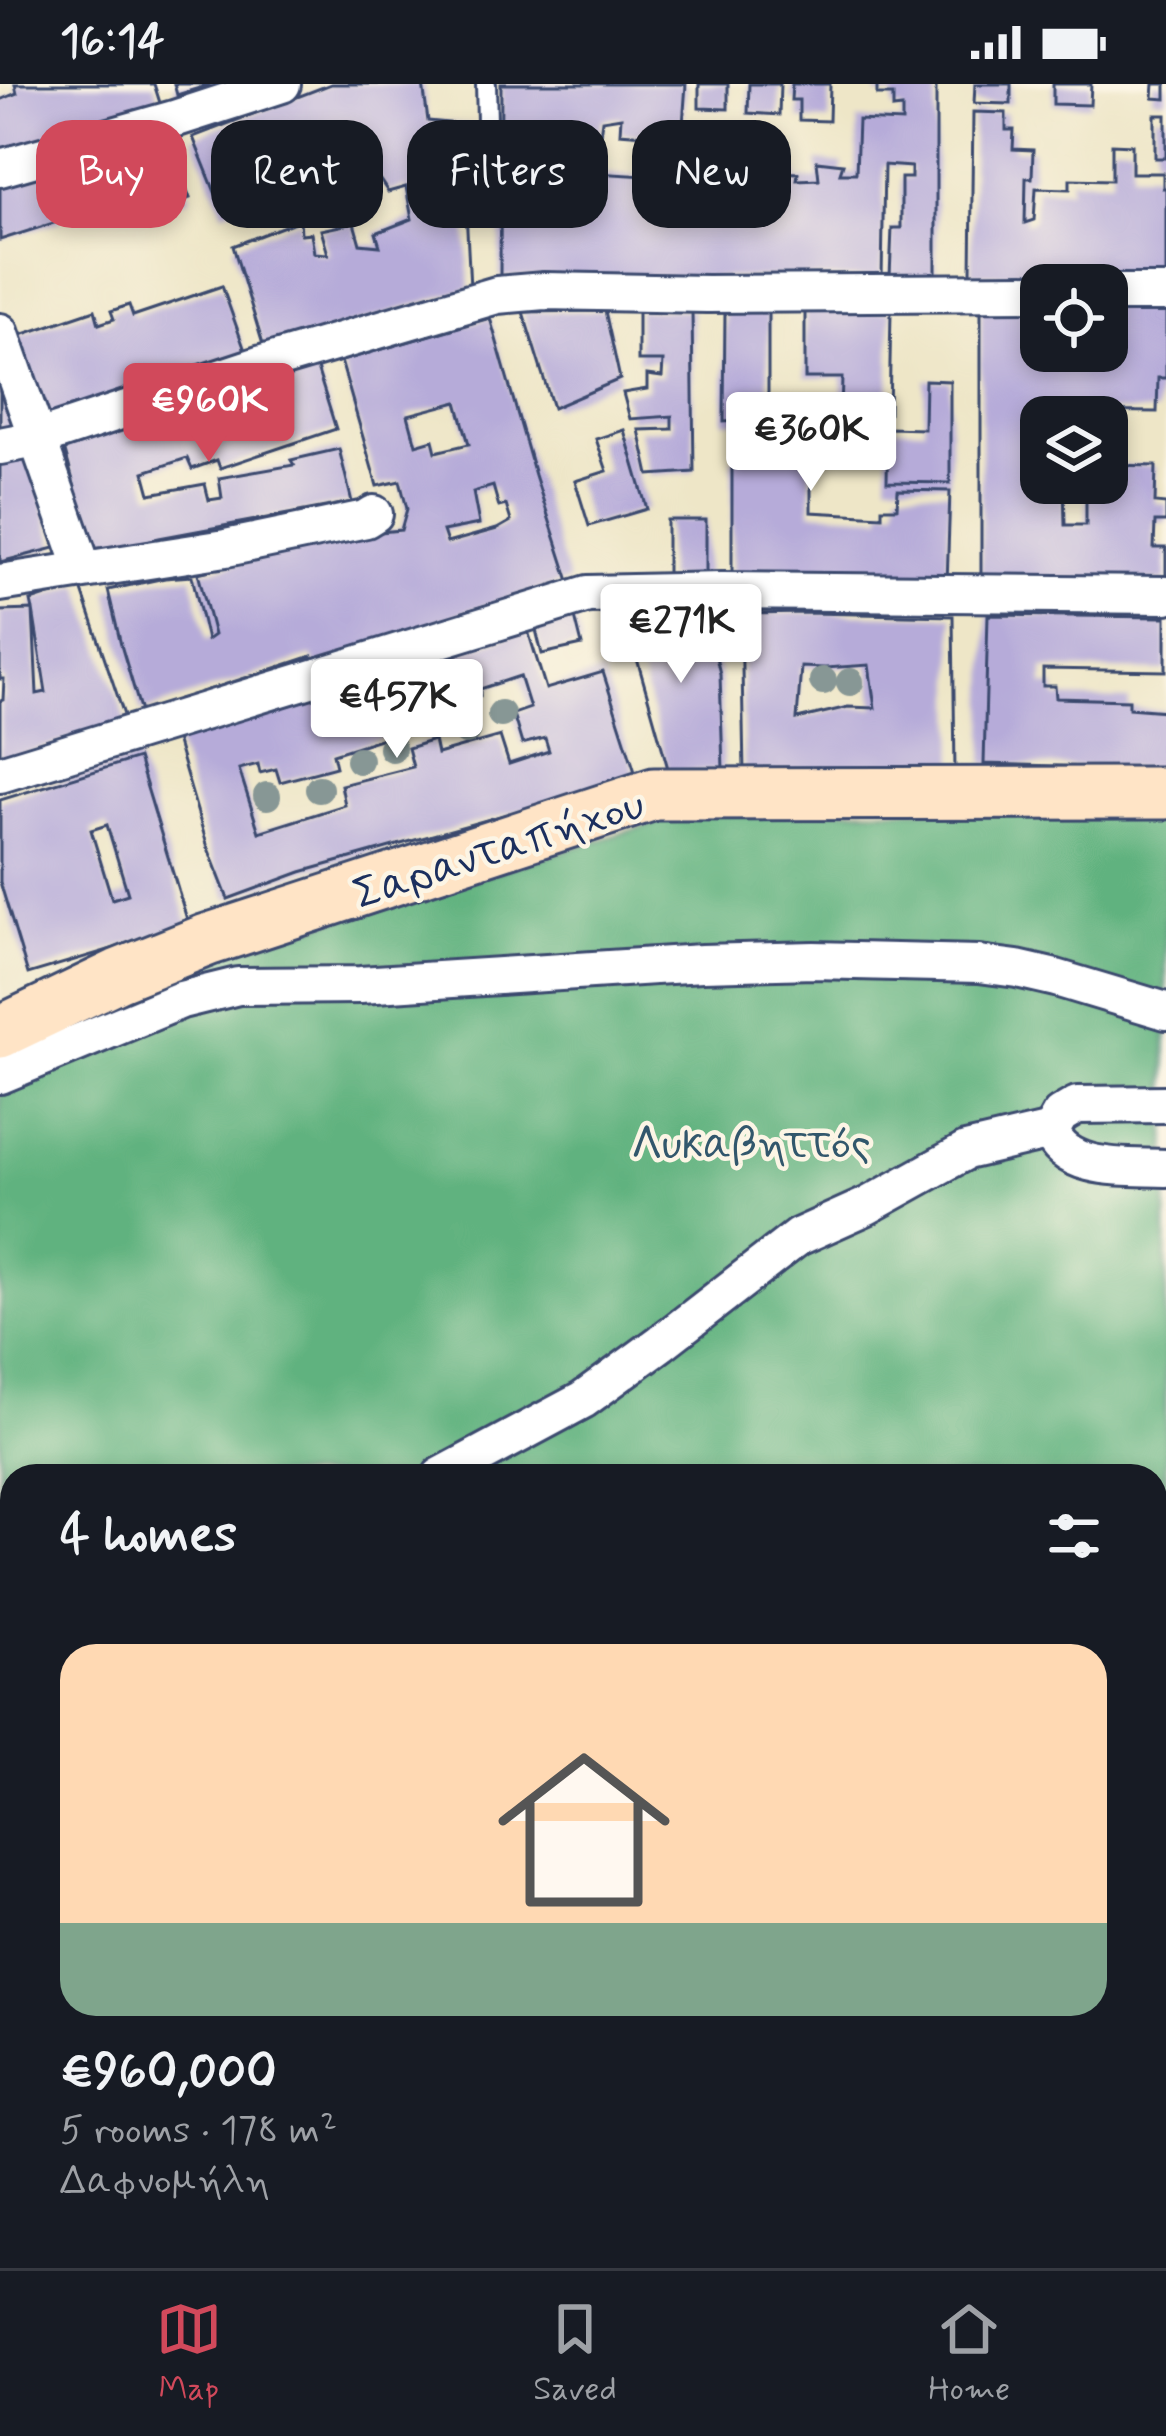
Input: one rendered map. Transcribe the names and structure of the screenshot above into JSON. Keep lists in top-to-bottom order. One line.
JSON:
{"streets":{"street":["Σαρανταπήχου"]},"parks":["Λυκαβηττός"],"page":{"status":"16:14","chip":["Buy","Rent","Filters","New"],"price":["€960K","€360K","€271K","€457K"],"heading":"4 homes","list":[{"name":"€960,000","note":"5 rooms · 178 m² · Δαφνομήλη"}],"tabs":["Map","Saved","Home"]}}
